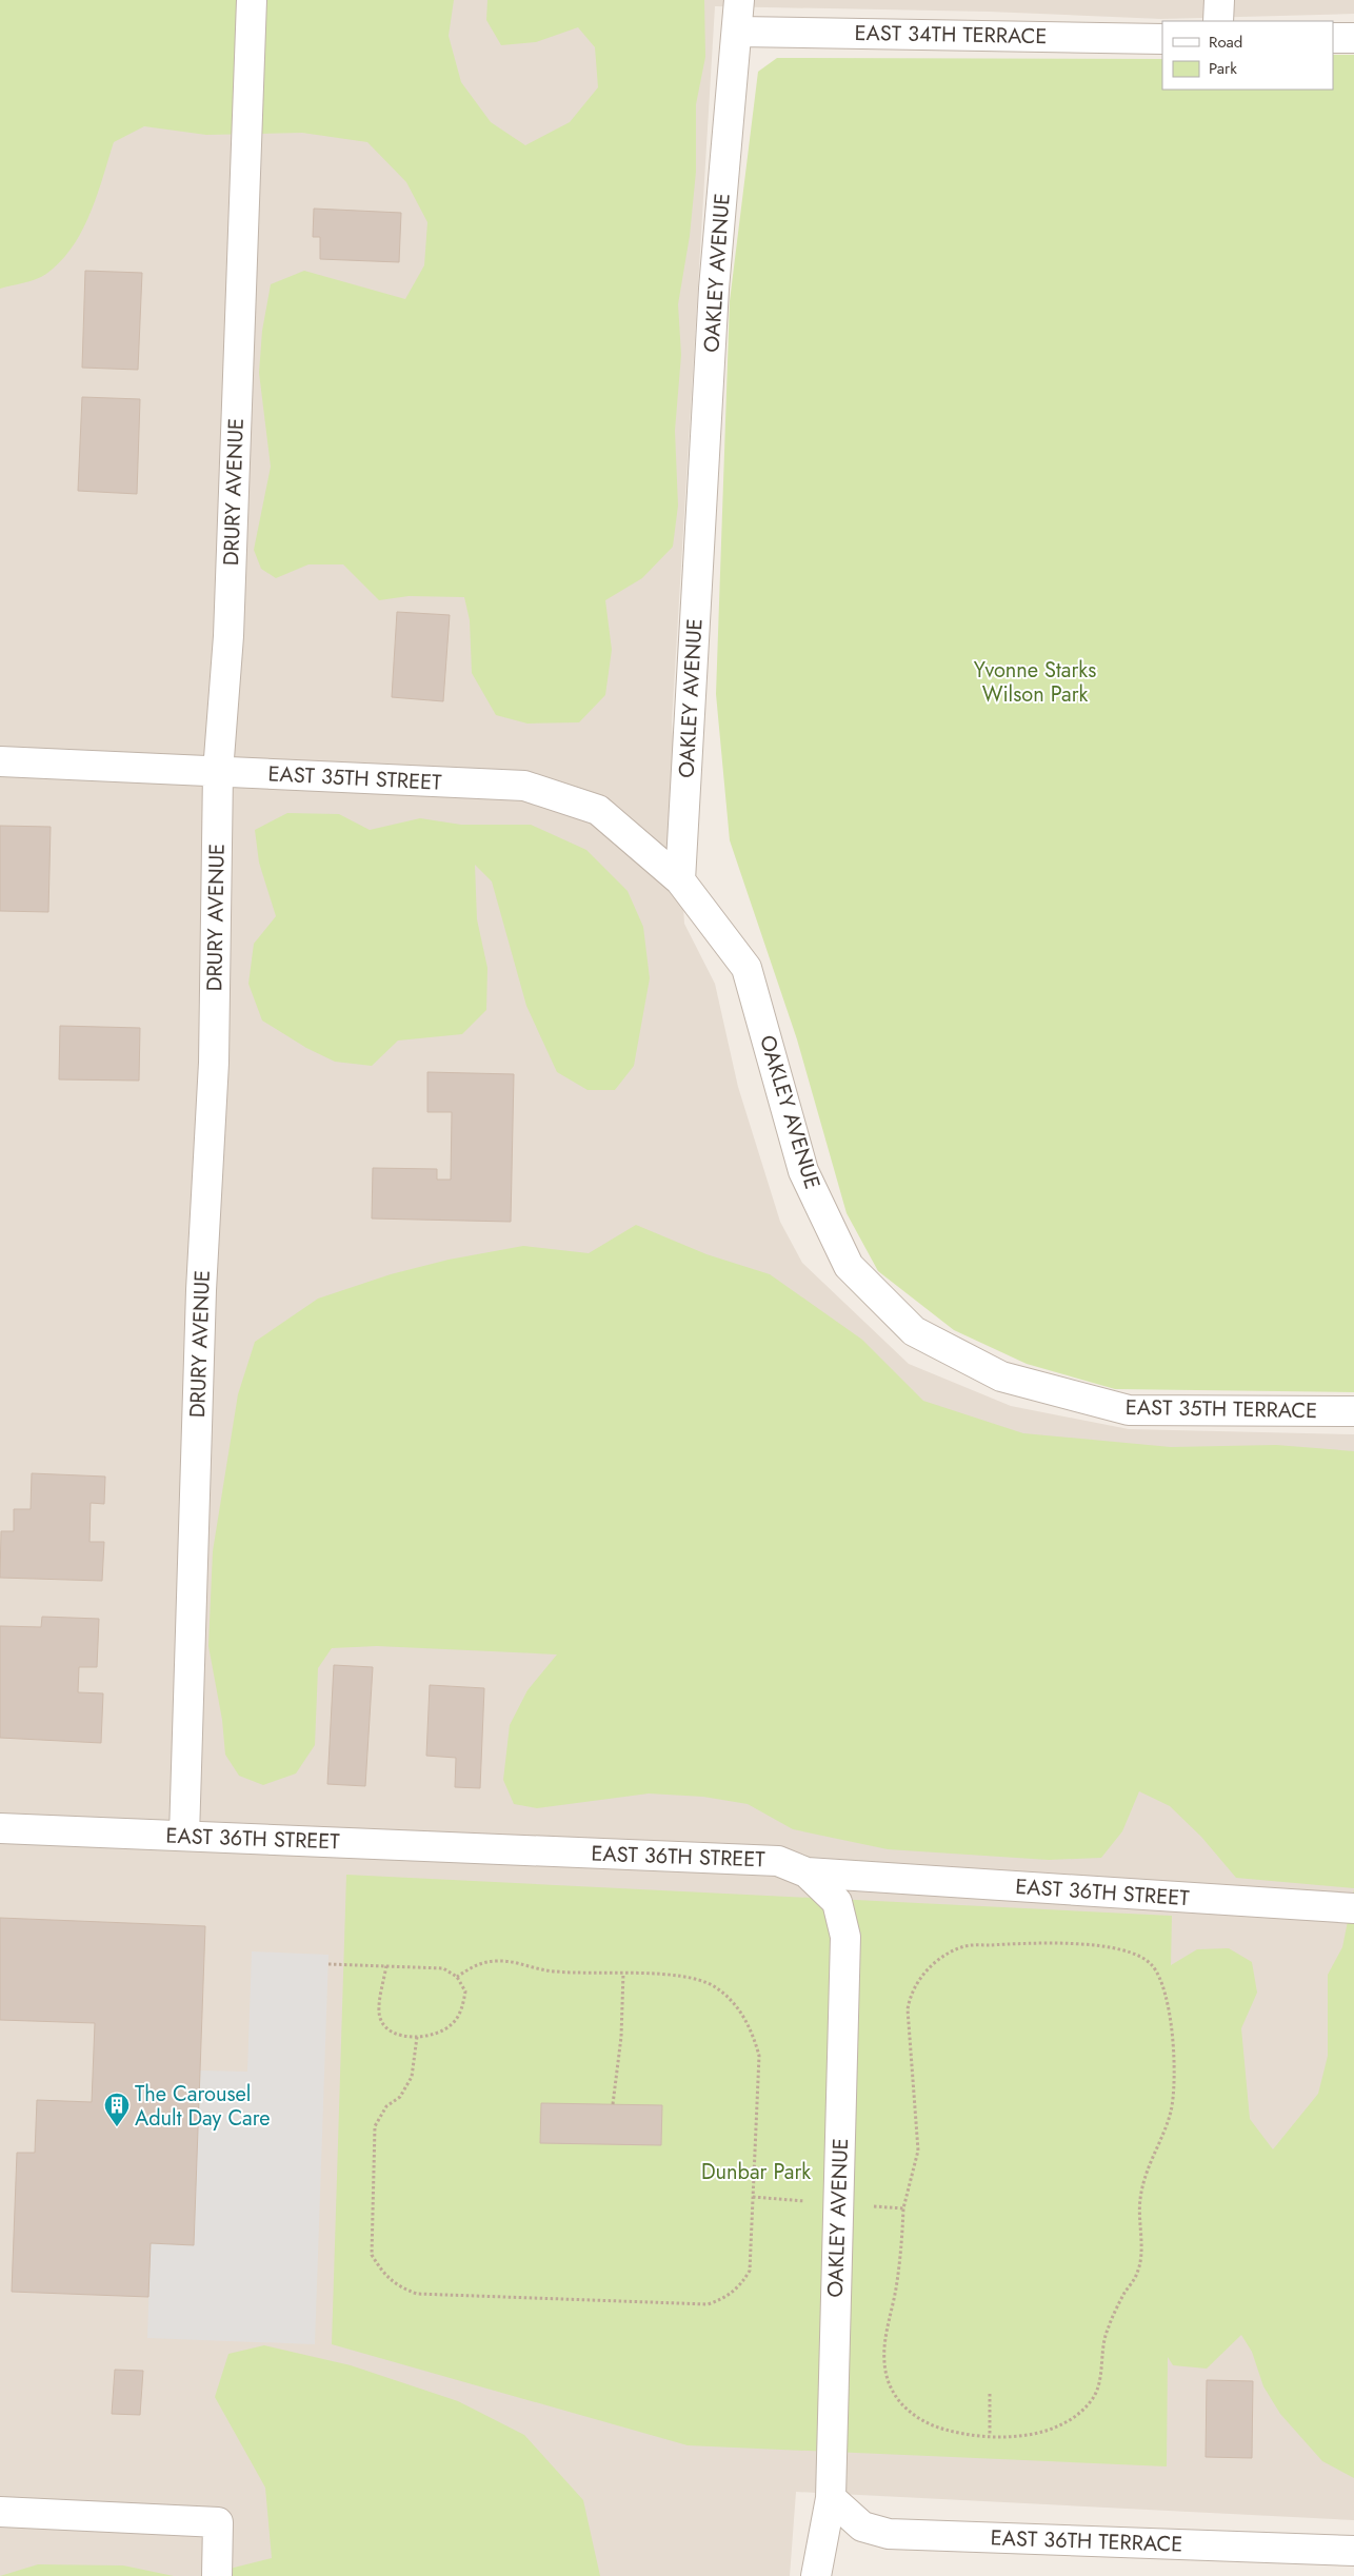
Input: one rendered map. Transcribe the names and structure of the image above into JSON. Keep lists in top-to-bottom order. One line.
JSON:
{"streets":{"street":["EAST 34TH TERRACE","OAKLEY AVENUE","DRURY AVENUE","EAST 35TH STREET","EAST 35TH TERRACE","EAST 36TH STREET","EAST 36TH TERRACE"]},"crossings":[["EAST 34TH TERRACE","OAKLEY AVENUE"],["OAKLEY AVENUE","EAST 35TH STREET"],["OAKLEY AVENUE","EAST 35TH TERRACE"],["OAKLEY AVENUE","EAST 36TH STREET"],["OAKLEY AVENUE","EAST 36TH TERRACE"],["DRURY AVENUE","EAST 35TH STREET"],["DRURY AVENUE","EAST 36TH STREET"]],"parks":["Yvonne Starks Wilson Park","Dunbar Park"],"places":{"building":["The Carousel Adult Day Care"]},"legend":["Road","Park"]}
